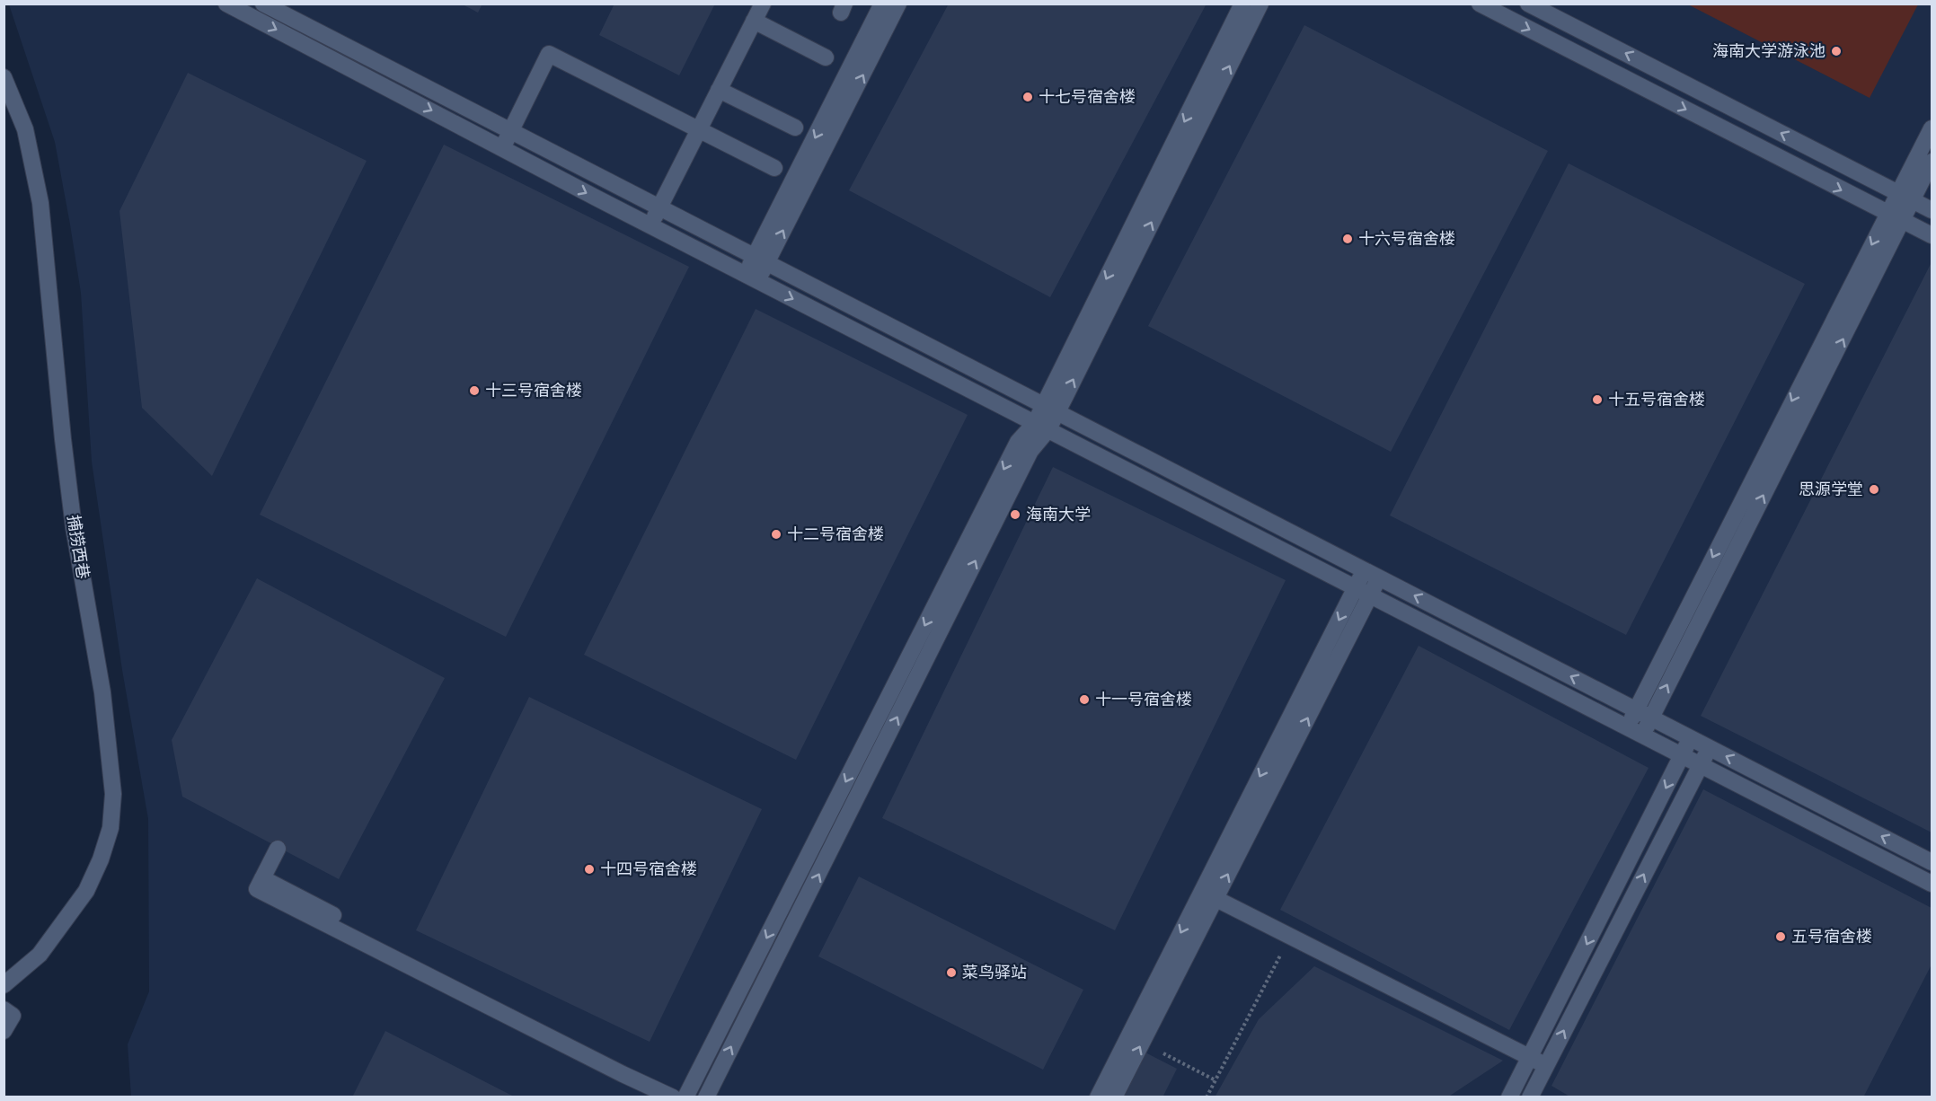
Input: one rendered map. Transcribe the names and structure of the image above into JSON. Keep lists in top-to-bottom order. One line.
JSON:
{"streets":{"street":["捕捞西巷"]},"places":["海南大学游泳池","十七号宿舍楼","十六号宿舍楼","十三号宿舍楼","十五号宿舍楼","思源学堂","海南大学","十二号宿舍楼","十一号宿舍楼","十四号宿舍楼","五号宿舍楼","菜鸟驿站"]}
